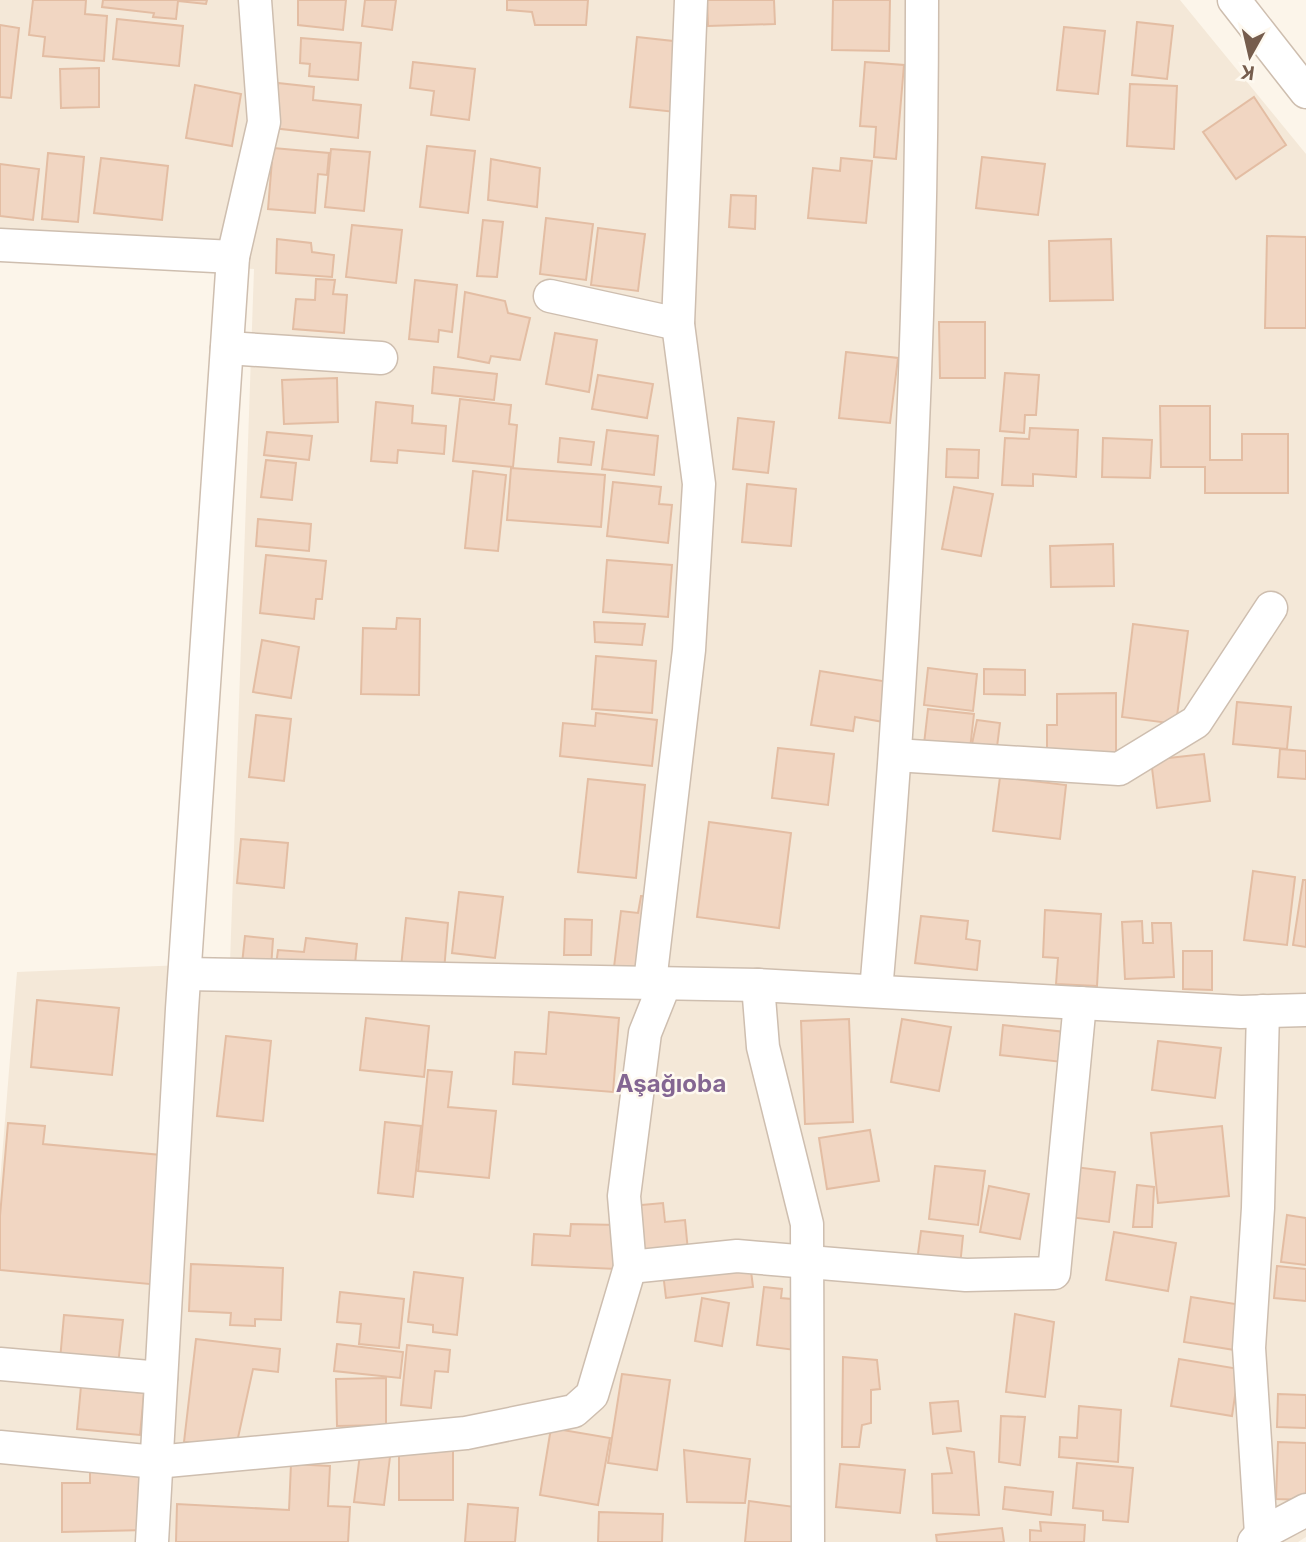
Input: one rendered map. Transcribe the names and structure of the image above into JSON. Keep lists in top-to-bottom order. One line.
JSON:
{"districts":["Aşağıoba"],"north":"bottom"}
